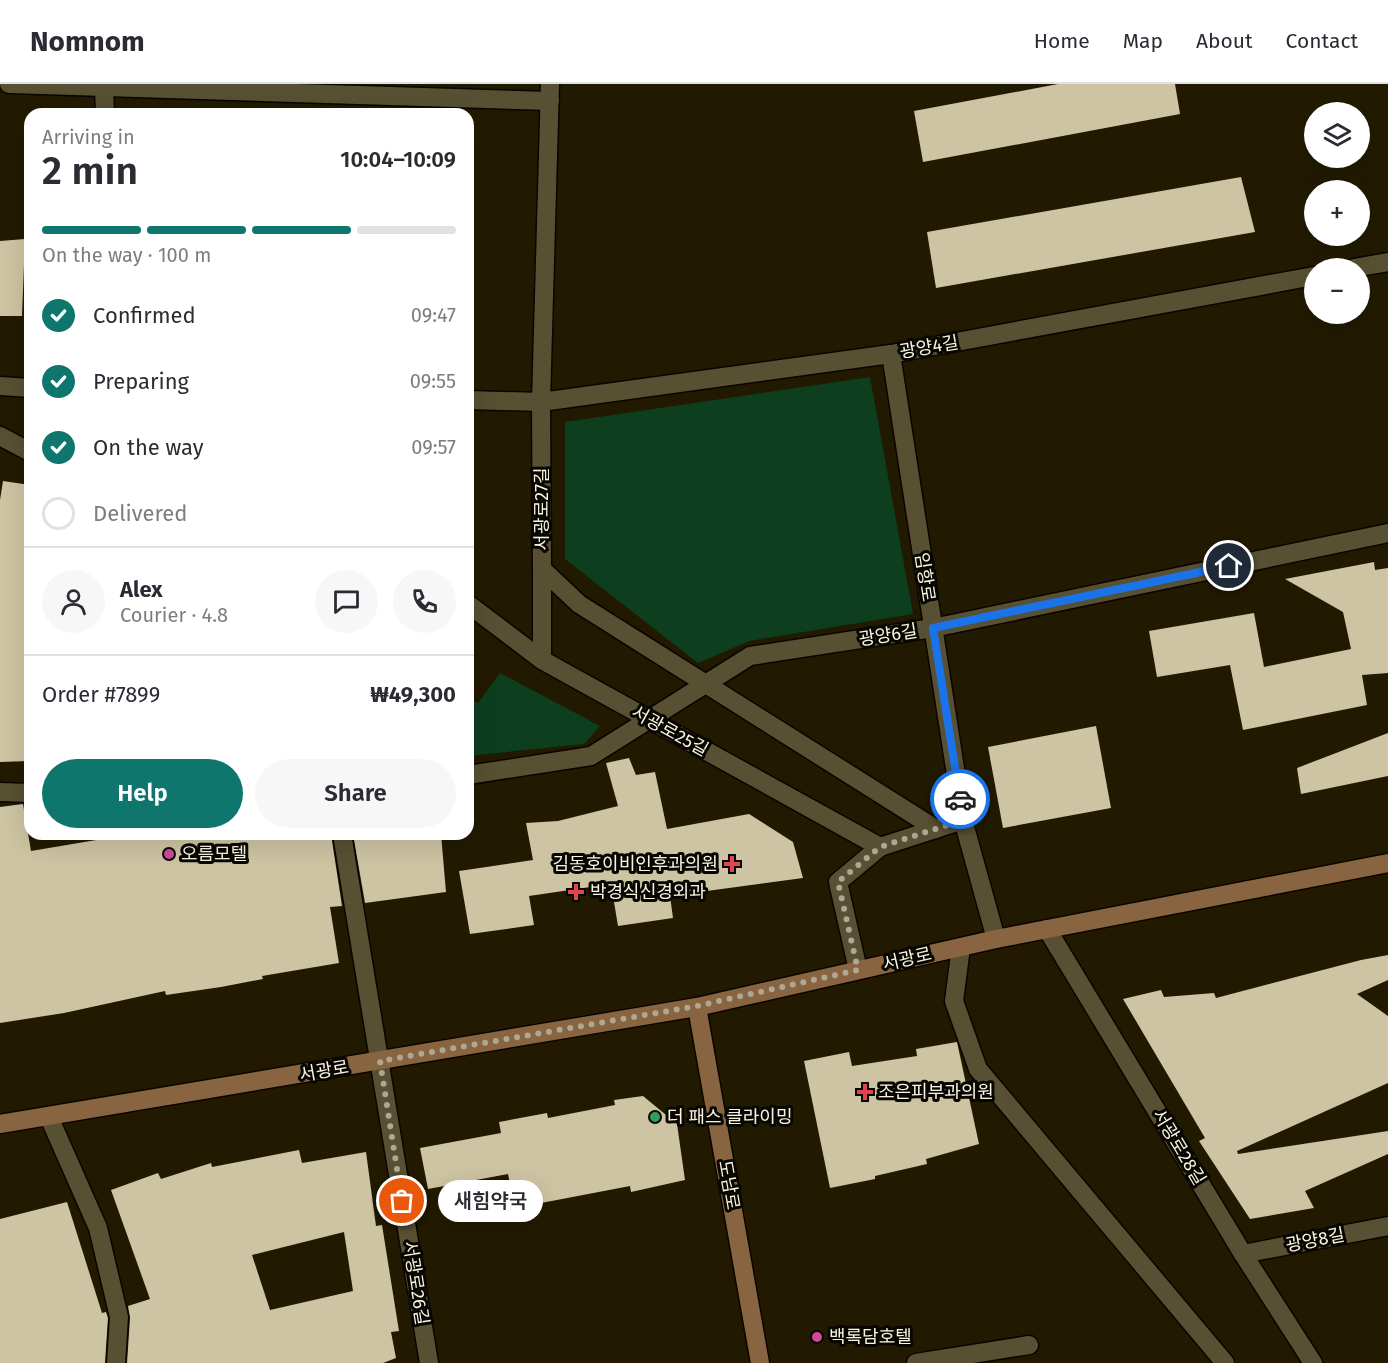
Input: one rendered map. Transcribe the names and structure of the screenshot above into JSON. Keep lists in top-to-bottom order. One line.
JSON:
{"streets":{"main road":["서광로","도남로"],"street":["광양4길","서광로27길","임항로","광양6길","서광로25길","서광로28길","광양8길","서광로26길"]},"crossings":[["광양4길","서광로27길"],["광양4길","임항로"],["서광로27길","광양6길"],["임항로","광양6길"],["임항로","서광로"],["광양6길","서광로25길"],["서광로","서광로28길"],["서광로","도남로"],["서광로","서광로26길"],["서광로28길","광양8길"]],"places":{"other":["오름모텔","더 패스 클라이밍","새힘약국","백록담호텔"],"health":["김동호이비인후과의원","박경식신경외과","조은피부과의원"]},"page":{"header":"Nomnom","nav":["Home","Map","About","Contact"],"map_buttons":["+","−"],"heading":["2 min","Arriving in","10:04–10:09"],"panel":["Alex","Courier · 4.8","Order #7899","₩49,300"],"bar":"On the way · 100 m","list":[["Confirmed","09:47"],["Preparing","09:55"],["On the way","09:57"],"Delivered"],"buttons":["Help","Share"],"bubble":"새힘약국"}}
